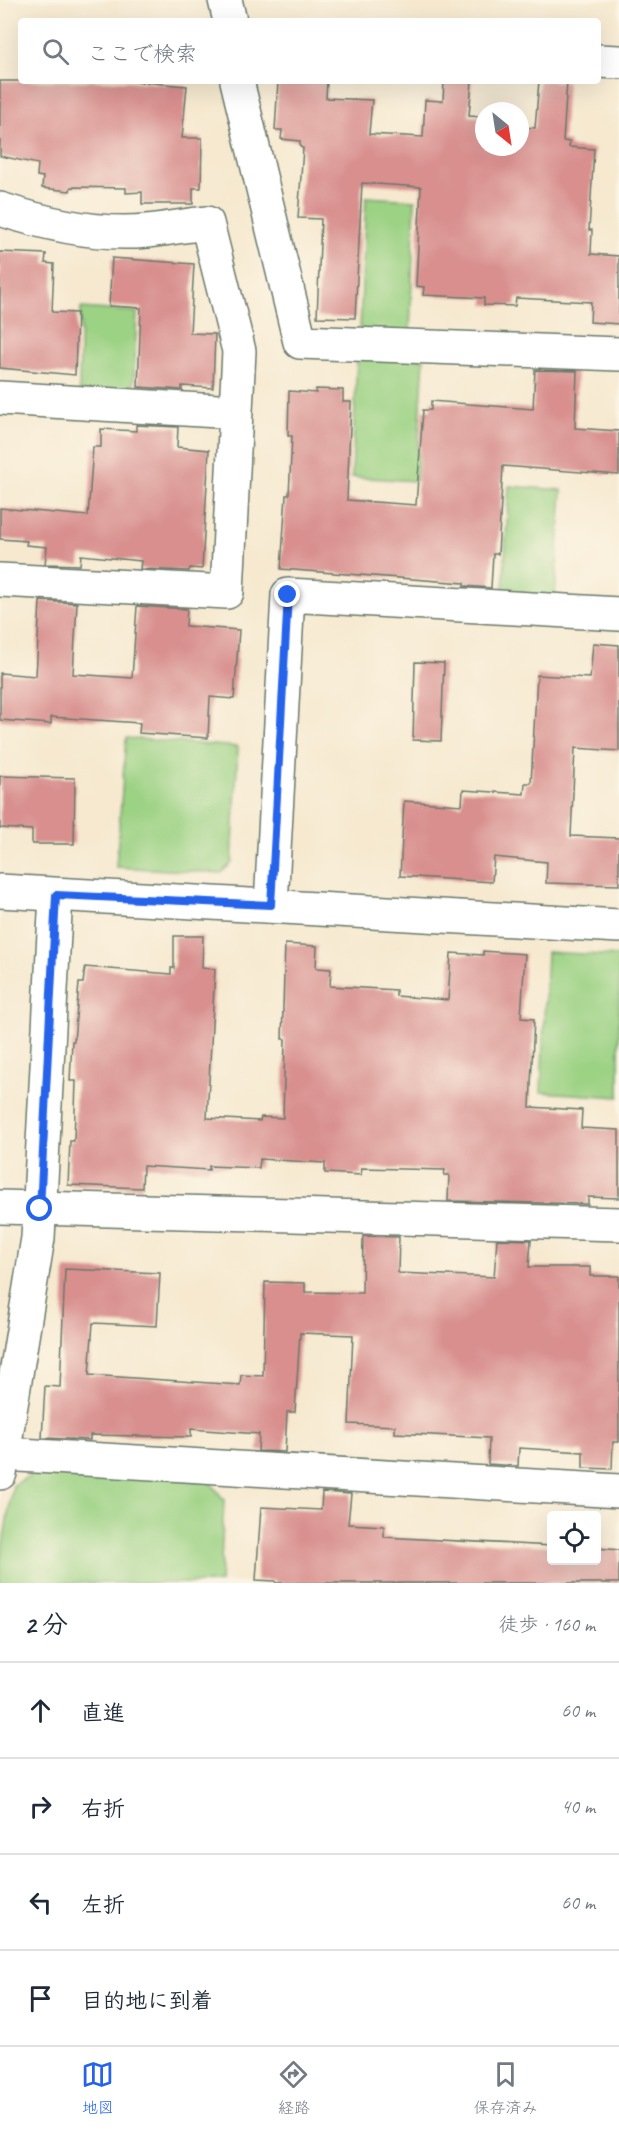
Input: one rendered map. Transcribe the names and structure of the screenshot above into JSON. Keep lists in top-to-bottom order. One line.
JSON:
{"north":"bottom right","page":{"search":"ここで検索","heading":["2 分","徒歩 · 160 m"],"list":[["直進","60 m"],["右折","40 m"],["左折","60 m"],"目的地に到着"],"nav":["地図","経路","保存済み"]}}
